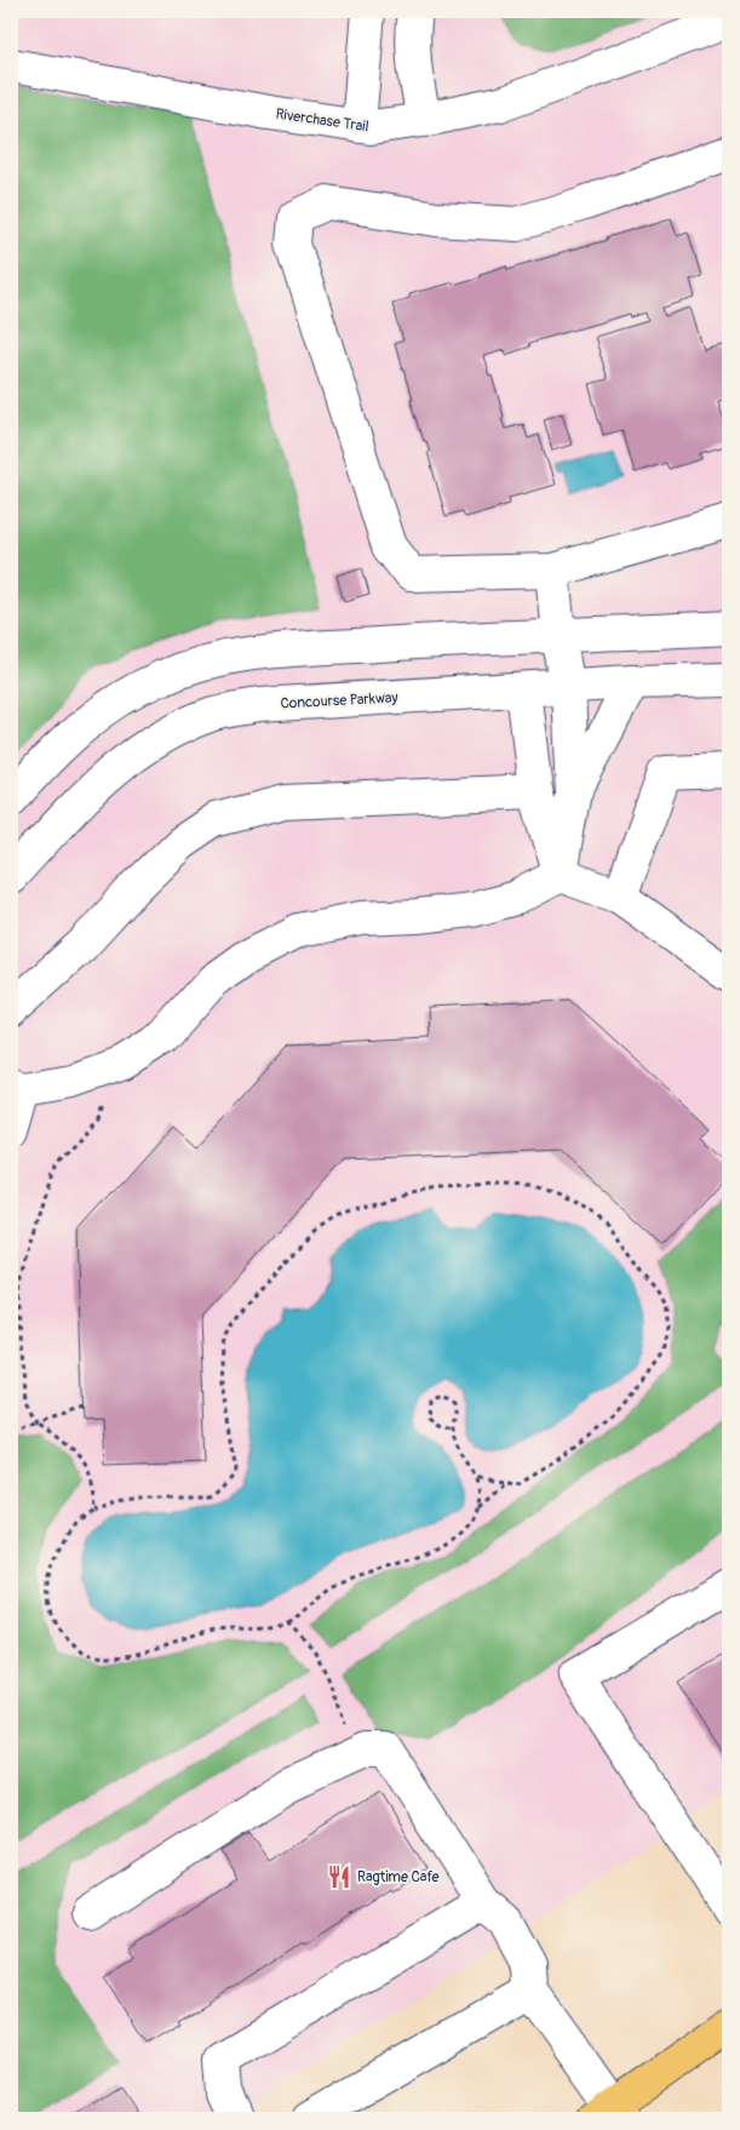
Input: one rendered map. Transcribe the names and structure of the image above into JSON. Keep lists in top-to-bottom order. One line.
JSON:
{"streets":{"street":["Riverchase Trail","Concourse Parkway"]},"places":{"restaurant":["Ragtime Cafe"]}}
